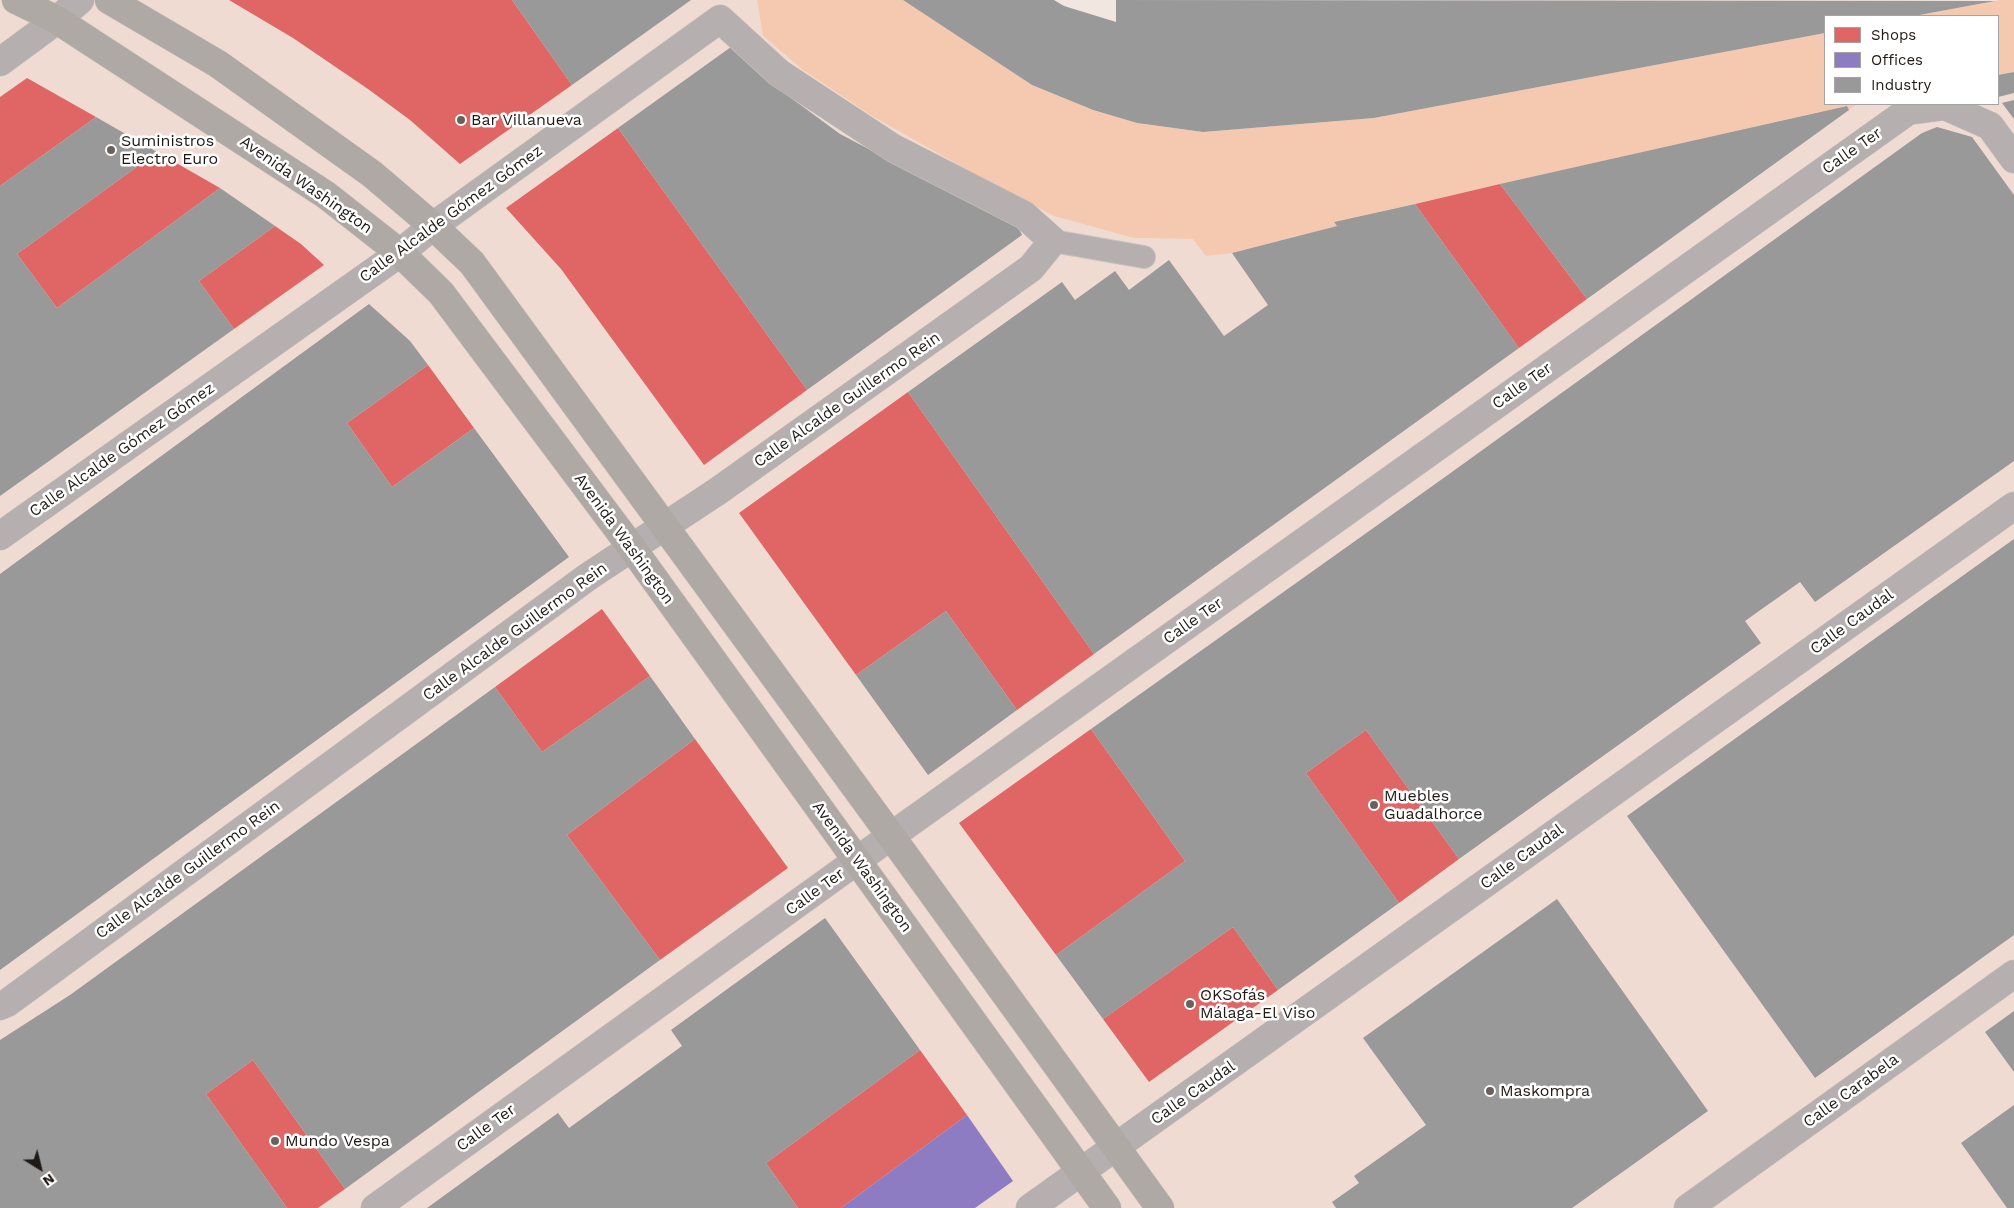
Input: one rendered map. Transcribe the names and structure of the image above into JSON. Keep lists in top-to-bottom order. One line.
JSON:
{"streets":{"main road":["Avenida Washington"],"street":["Calle Ter","Calle Alcalde Gómez Gómez","Calle Alcalde Guillermo Rein","Calle Caudal","Calle Carabela"]},"crossings":[["Calle Ter","Avenida Washington"],["Avenida Washington","Calle Alcalde Gómez Gómez"],["Avenida Washington","Calle Alcalde Guillermo Rein"],["Avenida Washington","Calle Caudal"],["Calle Alcalde Gómez Gómez","Calle Alcalde Guillermo Rein"]],"places":["Bar Villanueva","Suministros Electro Euro","Muebles Guadalhorce","OKSofás Málaga-El Viso","Maskompra","Mundo Vespa"],"legend":["Shops","Offices","Industry"],"north":"bottom right"}
